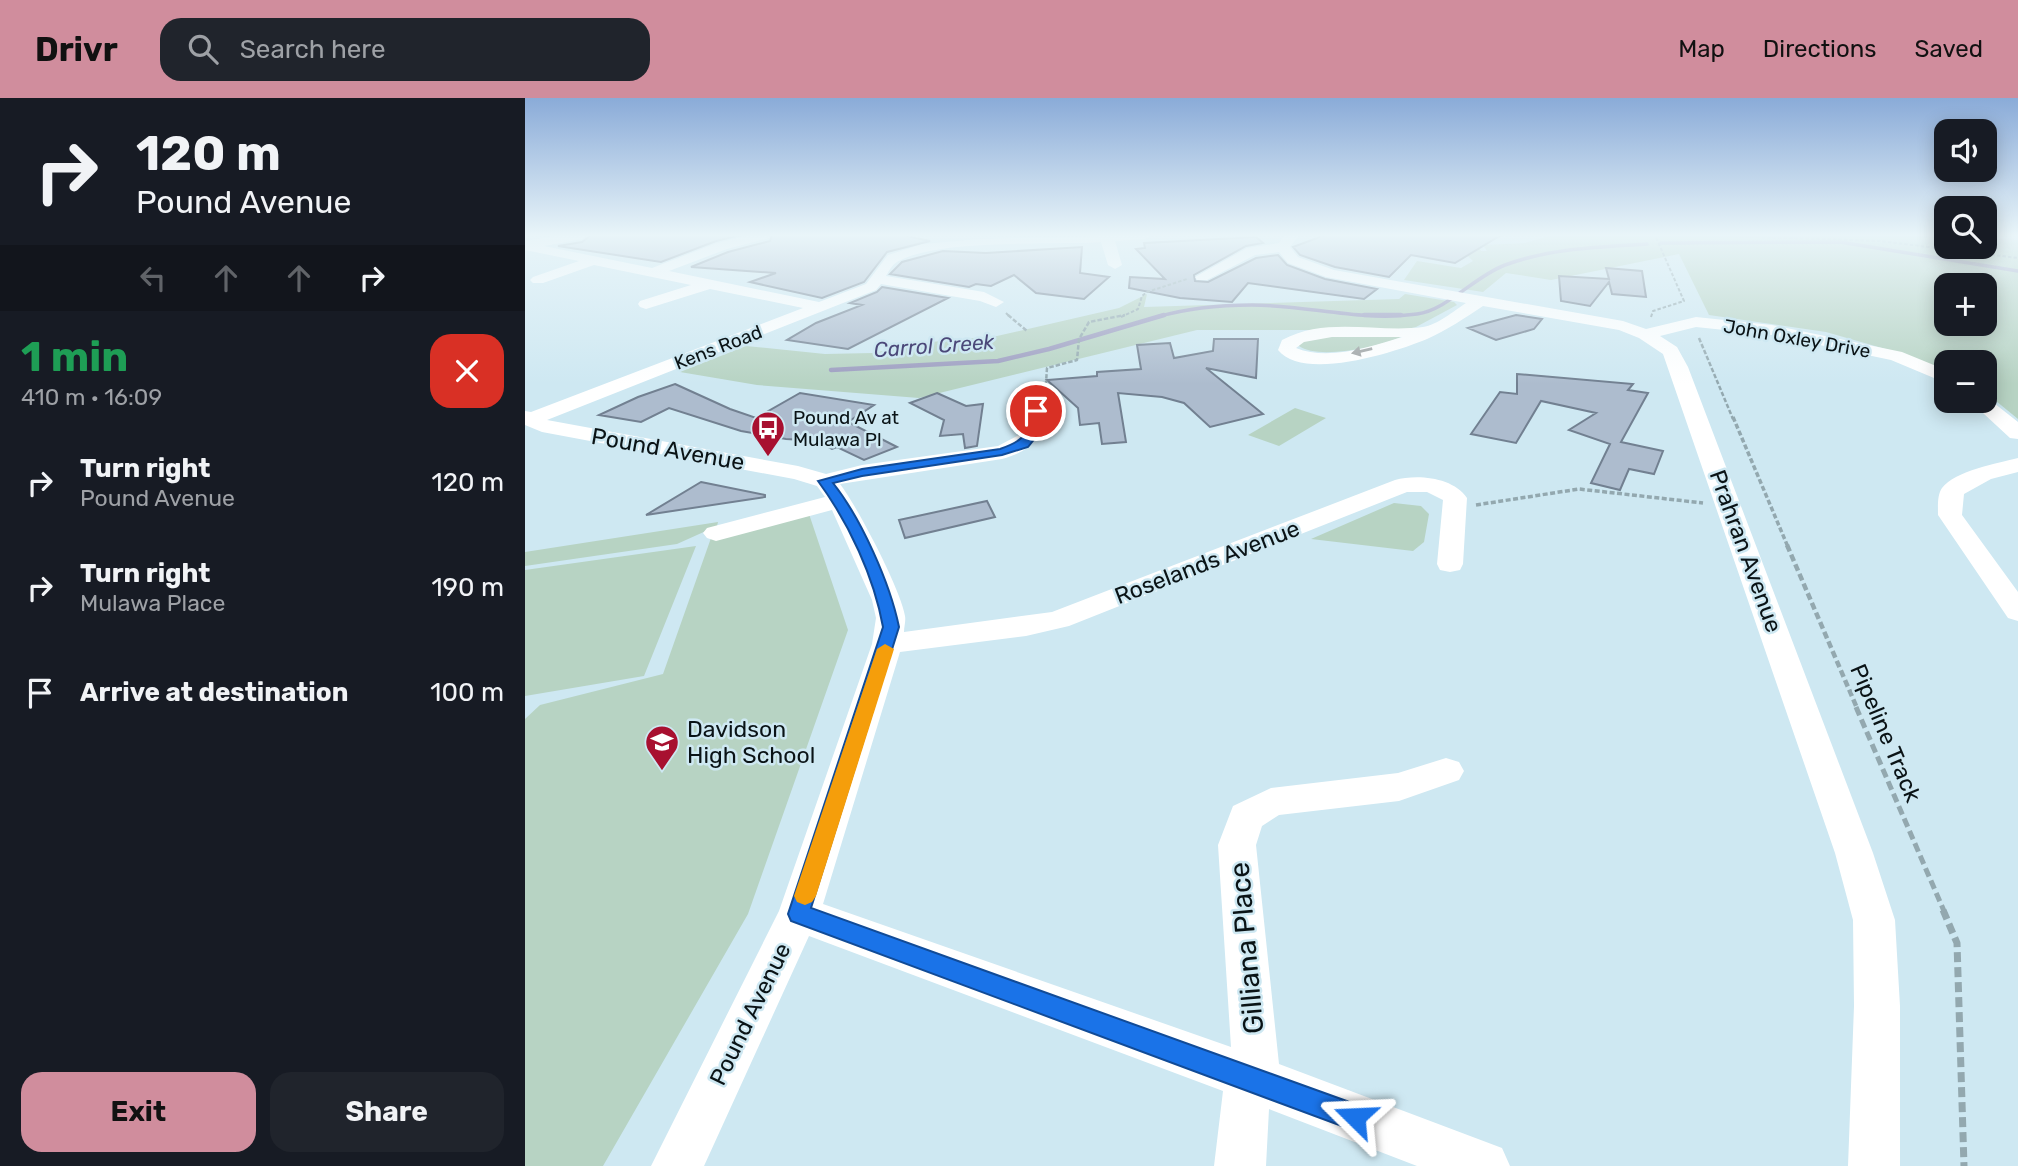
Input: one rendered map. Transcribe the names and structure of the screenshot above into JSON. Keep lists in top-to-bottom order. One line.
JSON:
{"streets":{"street":["John Oxley Drive","Kens Road","Pound Avenue","Prahran Avenue","Roselands Avenue","Gilliana Place"],"path":["Pipeline Track"]},"crossings":[["John Oxley Drive","Prahran Avenue"],["Kens Road","Pound Avenue"],["Pound Avenue","Roselands Avenue"]],"water":["Carrol Creek"],"places":{"bus stop":["Pound Av at Mulawa Pl"],"school or university":["Davidson High School"]},"page":{"header":"Drivr","search":"Search here","nav":["Map","Directions","Saved"],"turn":["120 m","Pound Avenue"],"map_buttons":["+","−"],"heading":["1 min","410 m · 16:09"],"list":[{"name":"Turn right","note":"Pound Avenue","value":"120 m"},{"name":"Turn right","note":"Mulawa Place","value":"190 m"},{"name":"Arrive at destination","value":"100 m"}],"buttons":["Exit","Share"]}}
